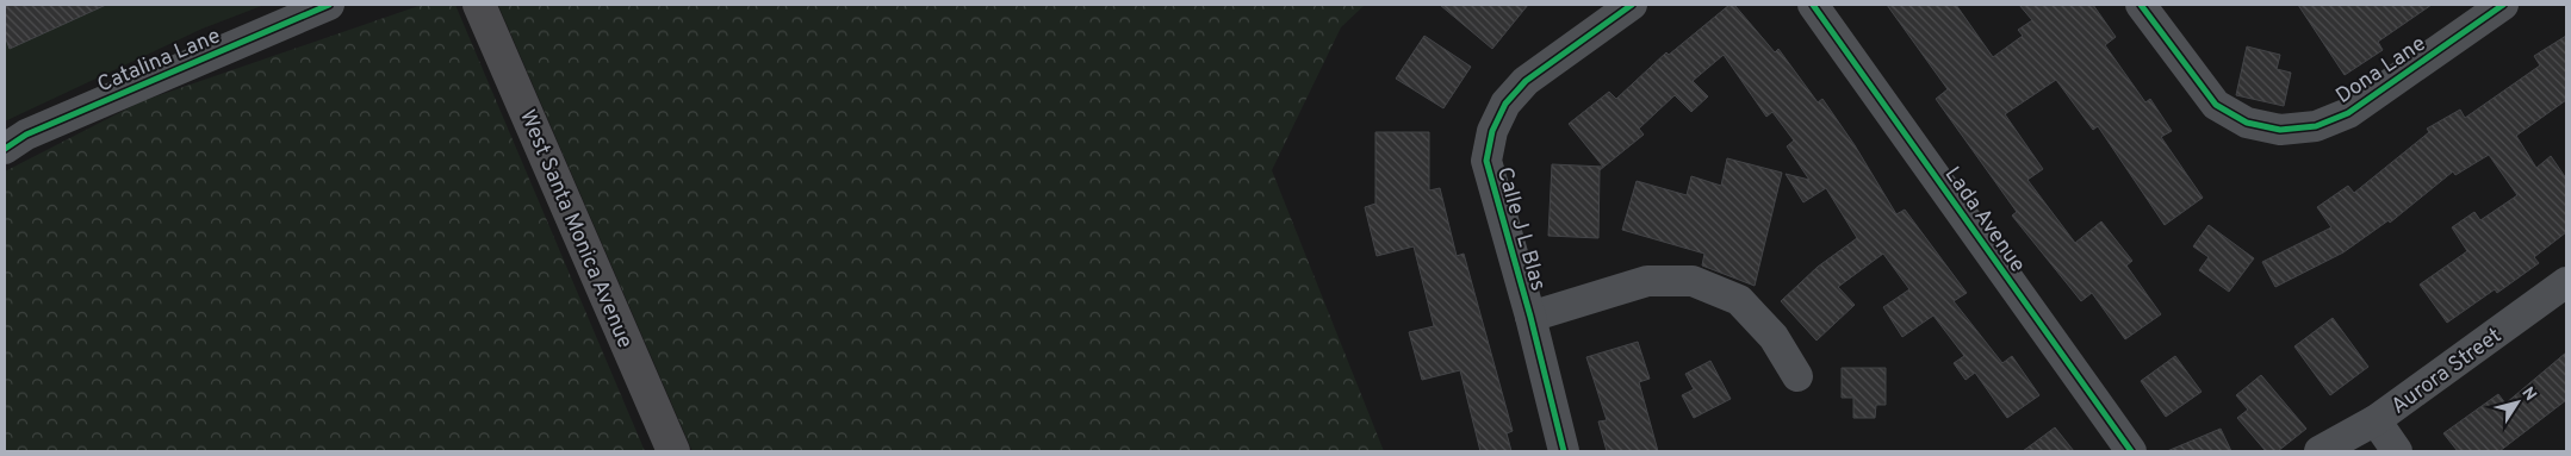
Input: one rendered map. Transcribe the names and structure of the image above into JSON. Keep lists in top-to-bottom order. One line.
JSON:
{"streets":{"main road":["West Santa Monica Avenue"],"street":["Catalina Lane","Dona Lane","Lada Avenue","Calle J L Blas","Aurora Street"]},"north":"top right"}
